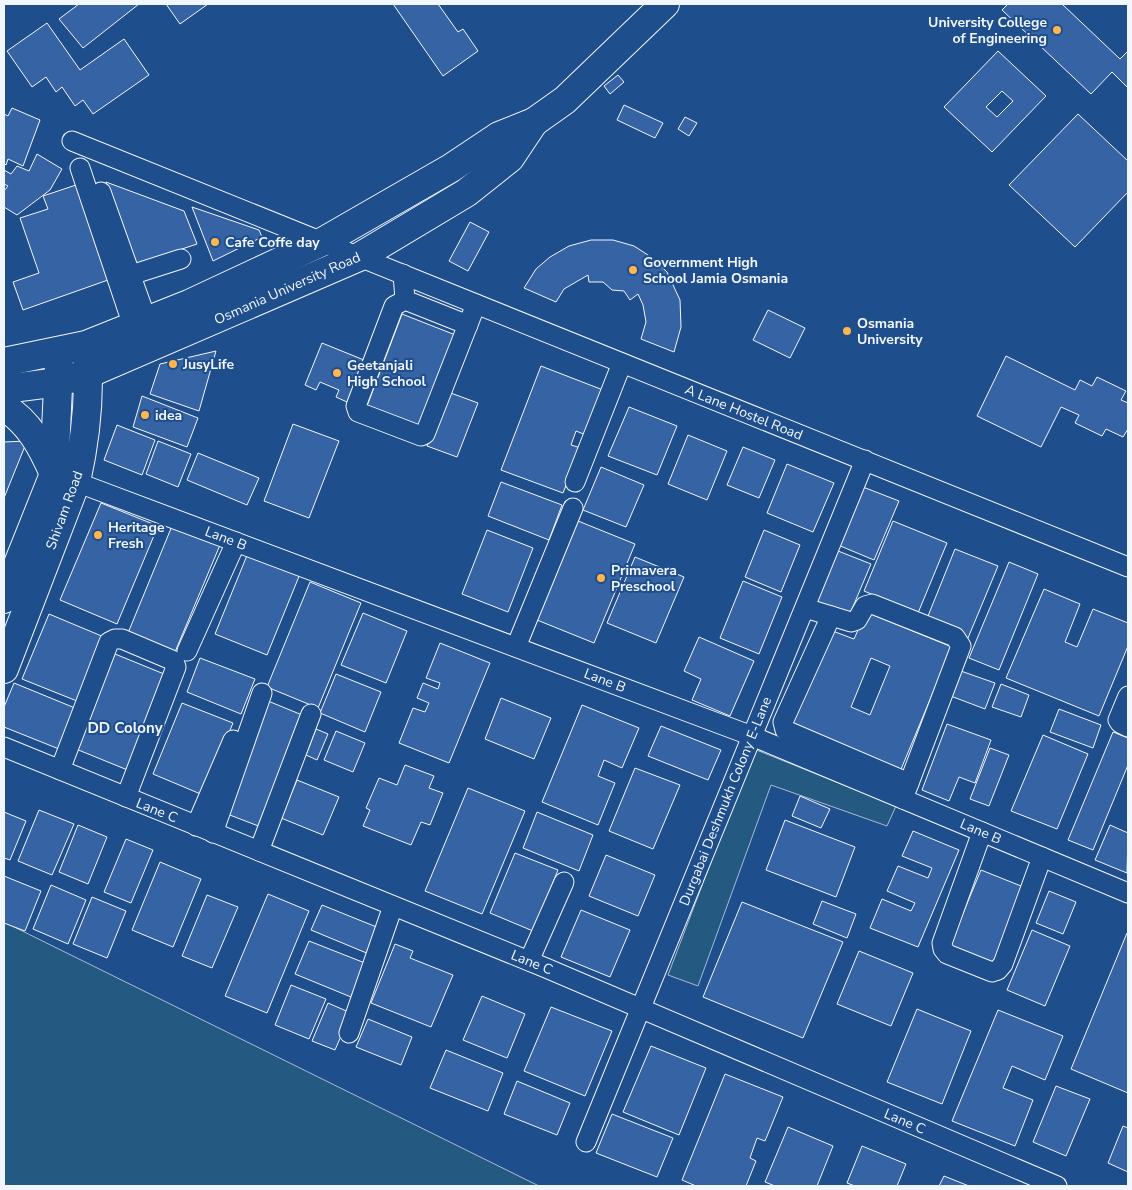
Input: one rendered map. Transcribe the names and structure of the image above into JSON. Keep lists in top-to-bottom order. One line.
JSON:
{"streets":{"main road":["Osmania University Road","Shivam Road"],"street":["A Lane Hostel Road","Lane B","Durgabai Deshmukh Colony E-Lane","Lane C"]},"crossings":[["Osmania University Road","A Lane Hostel Road"],["Osmania University Road","Shivam Road"],["A Lane Hostel Road","Durgabai Deshmukh Colony E-Lane"],["Shivam Road","Lane B"],["Lane B","Durgabai Deshmukh Colony E-Lane"],["Durgabai Deshmukh Colony E-Lane","Lane C"]],"districts":["DD Colony"],"places":["University College of Engineering","Cafe Coffe day","Government High School Jamia Osmania","Osmania University","JusyLife","Geetanjali High School","idea","Heritage Fresh","Primavera Preschool"]}
